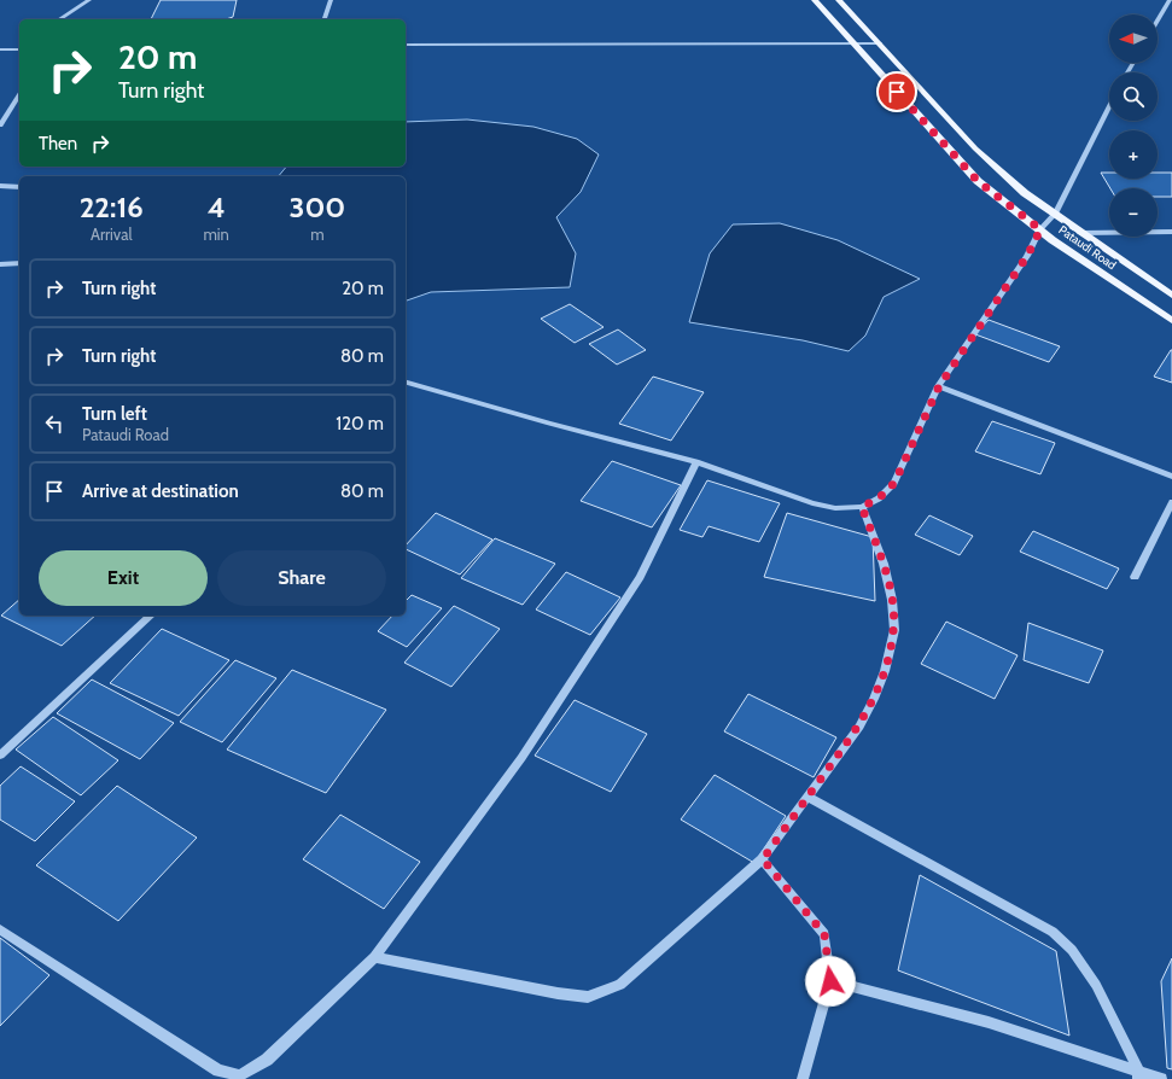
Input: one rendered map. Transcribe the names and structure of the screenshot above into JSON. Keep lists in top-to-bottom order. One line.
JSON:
{"streets":{"main road":["Pataudi Road"]},"north":"left","page":{"map_buttons":["+","−"],"turn":["20 m","Turn right"],"then":"Then","eta":["22:16","Arrival","4","min","300","m"],"list":[{"name":"Turn right","value":"20 m"},{"name":"Turn right","value":"80 m"},{"name":"Turn left","note":"Pataudi Road","value":"120 m"},{"name":"Arrive at destination","value":"80 m"}],"buttons":["Exit","Share"]}}
